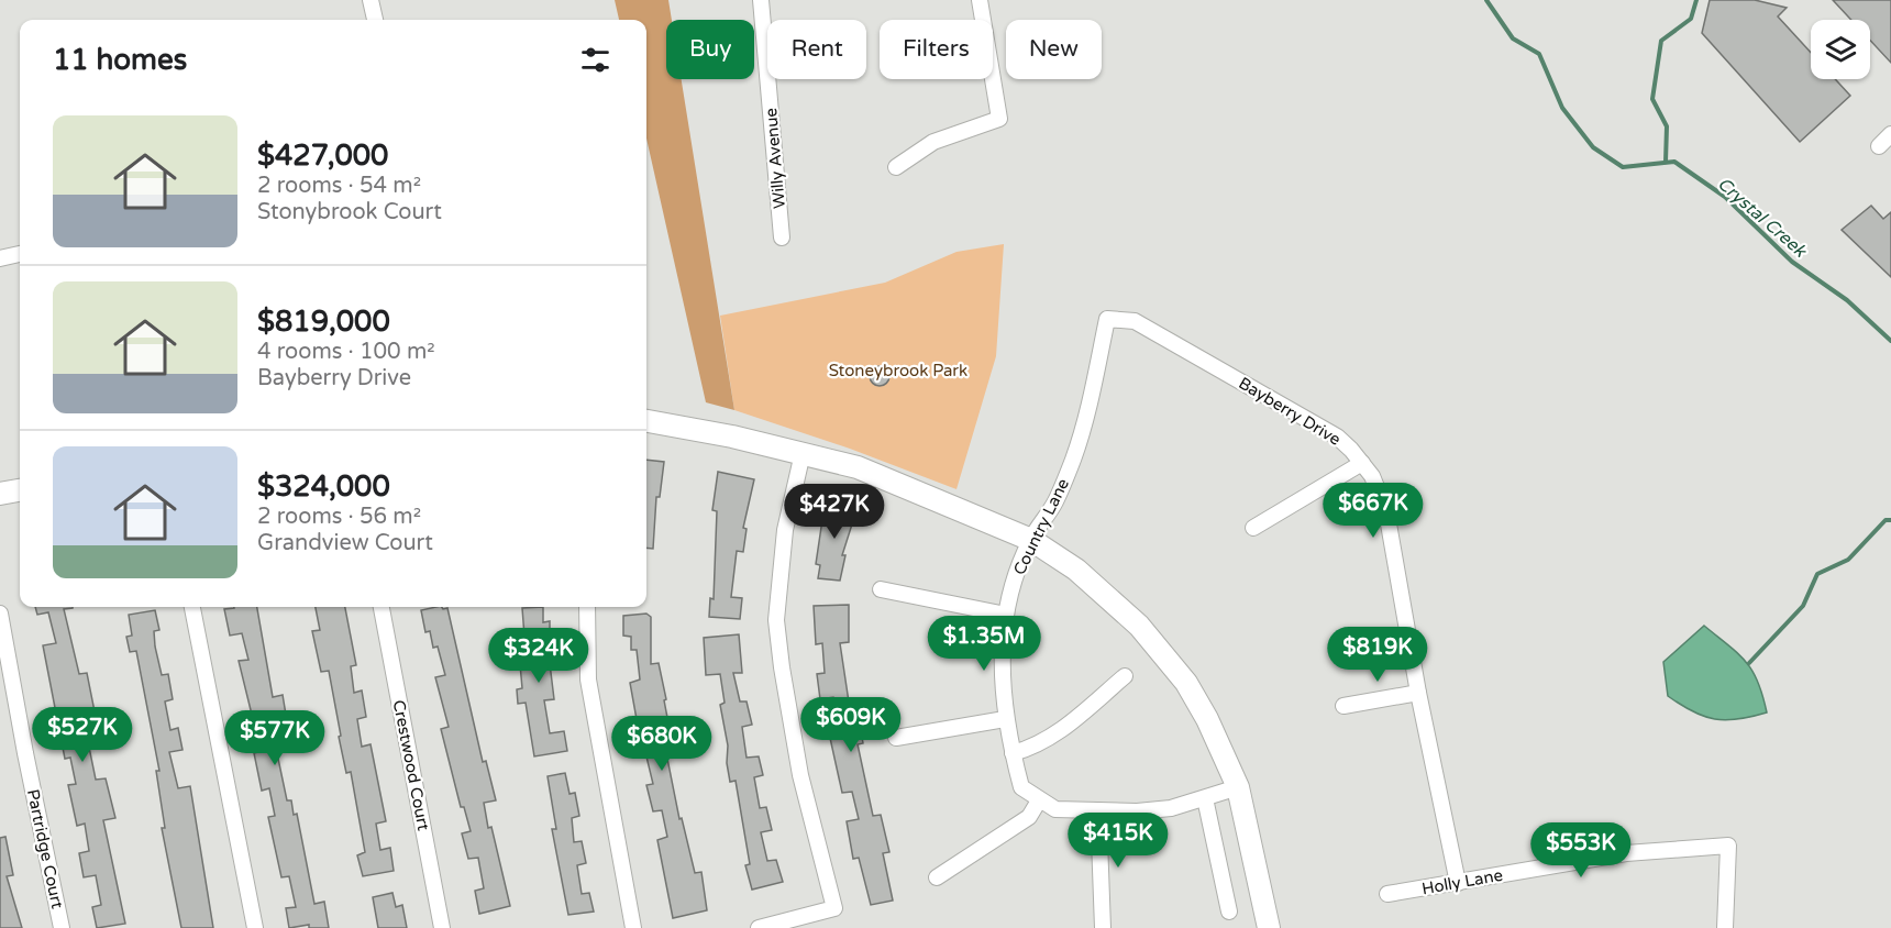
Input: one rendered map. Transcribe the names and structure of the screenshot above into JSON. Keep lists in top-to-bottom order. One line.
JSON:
{"streets":{"street":["Willy Avenue","Bayberry Drive","Country Lane","Crestwood Court","Partridge Court","Holly Lane"]},"crossings":[["Bayberry Drive","Country Lane"],["Bayberry Drive","Holly Lane"]],"water":["Crystal Creek"],"parks":["Stoneybrook Park"],"page":{"chip":["Buy","Rent","Filters","New"],"heading":"11 homes","list":[{"name":"$427,000","note":"2 rooms · 54 m² · Stonybrook Court"},{"name":"$819,000","note":"4 rooms · 100 m² · Bayberry Drive"},{"name":"$324,000","note":"2 rooms · 56 m² · Grandview Court"}],"price":["$667K","$427K","$1.35M","$819K","$324K","$609K","$527K","$577K","$680K","$415K","$553K"]}}
